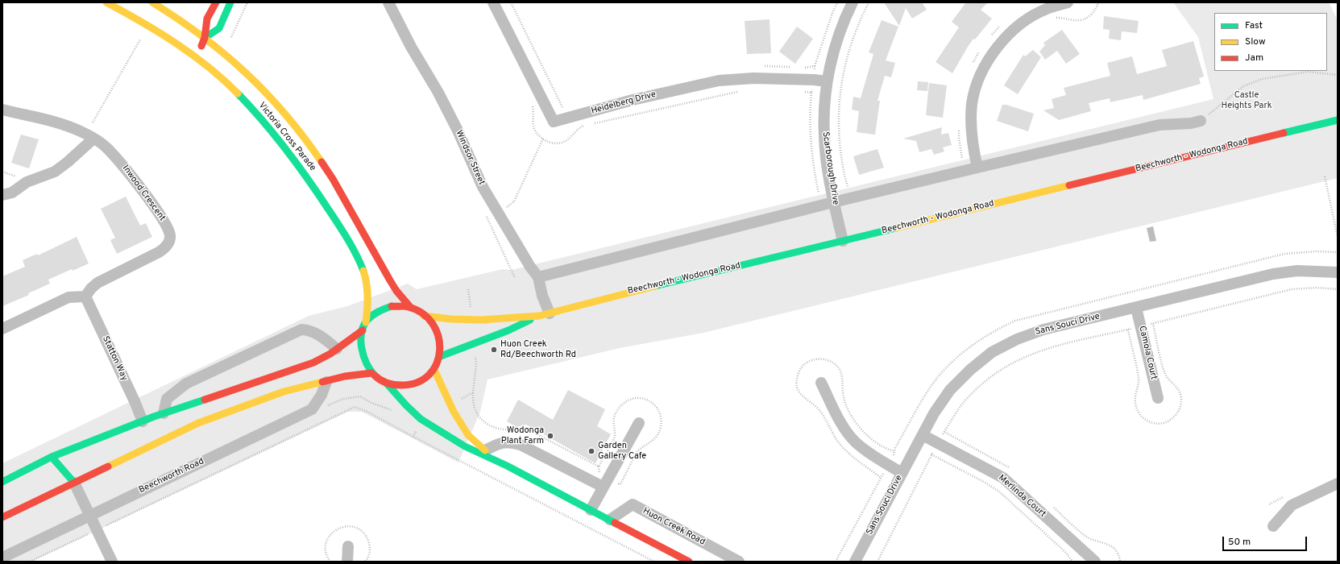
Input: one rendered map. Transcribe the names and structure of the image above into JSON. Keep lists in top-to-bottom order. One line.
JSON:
{"streets":{"main road":["Victoria Cross Parade","Beechworth - Wodonga Road"],"street":["Heidelberg Drive","Windsor Street","Scarborough Drive","Inwood Crescent","Sans Souci Drive","Camola Court","Statton Way","Beechworth Road","Merlinda Court","Huon Creek Road"]},"crossings":[["Heidelberg Drive","Scarborough Drive"],["Victoria Cross Parade","Beechworth - Wodonga Road"],["Beechworth - Wodonga Road","Windsor Street"],["Beechworth - Wodonga Road","Scarborough Drive"],["Inwood Crescent","Statton Way"],["Sans Souci Drive","Camola Court"],["Sans Souci Drive","Merlinda Court"]],"parks":["Castle Heights Park"],"places":["Huon Creek Rd/Beechworth Rd","Wodonga Plant Farm","Garden Gallery Cafe"],"legend":["Fast","Slow","Jam"],"scale_bar":"50 m"}
